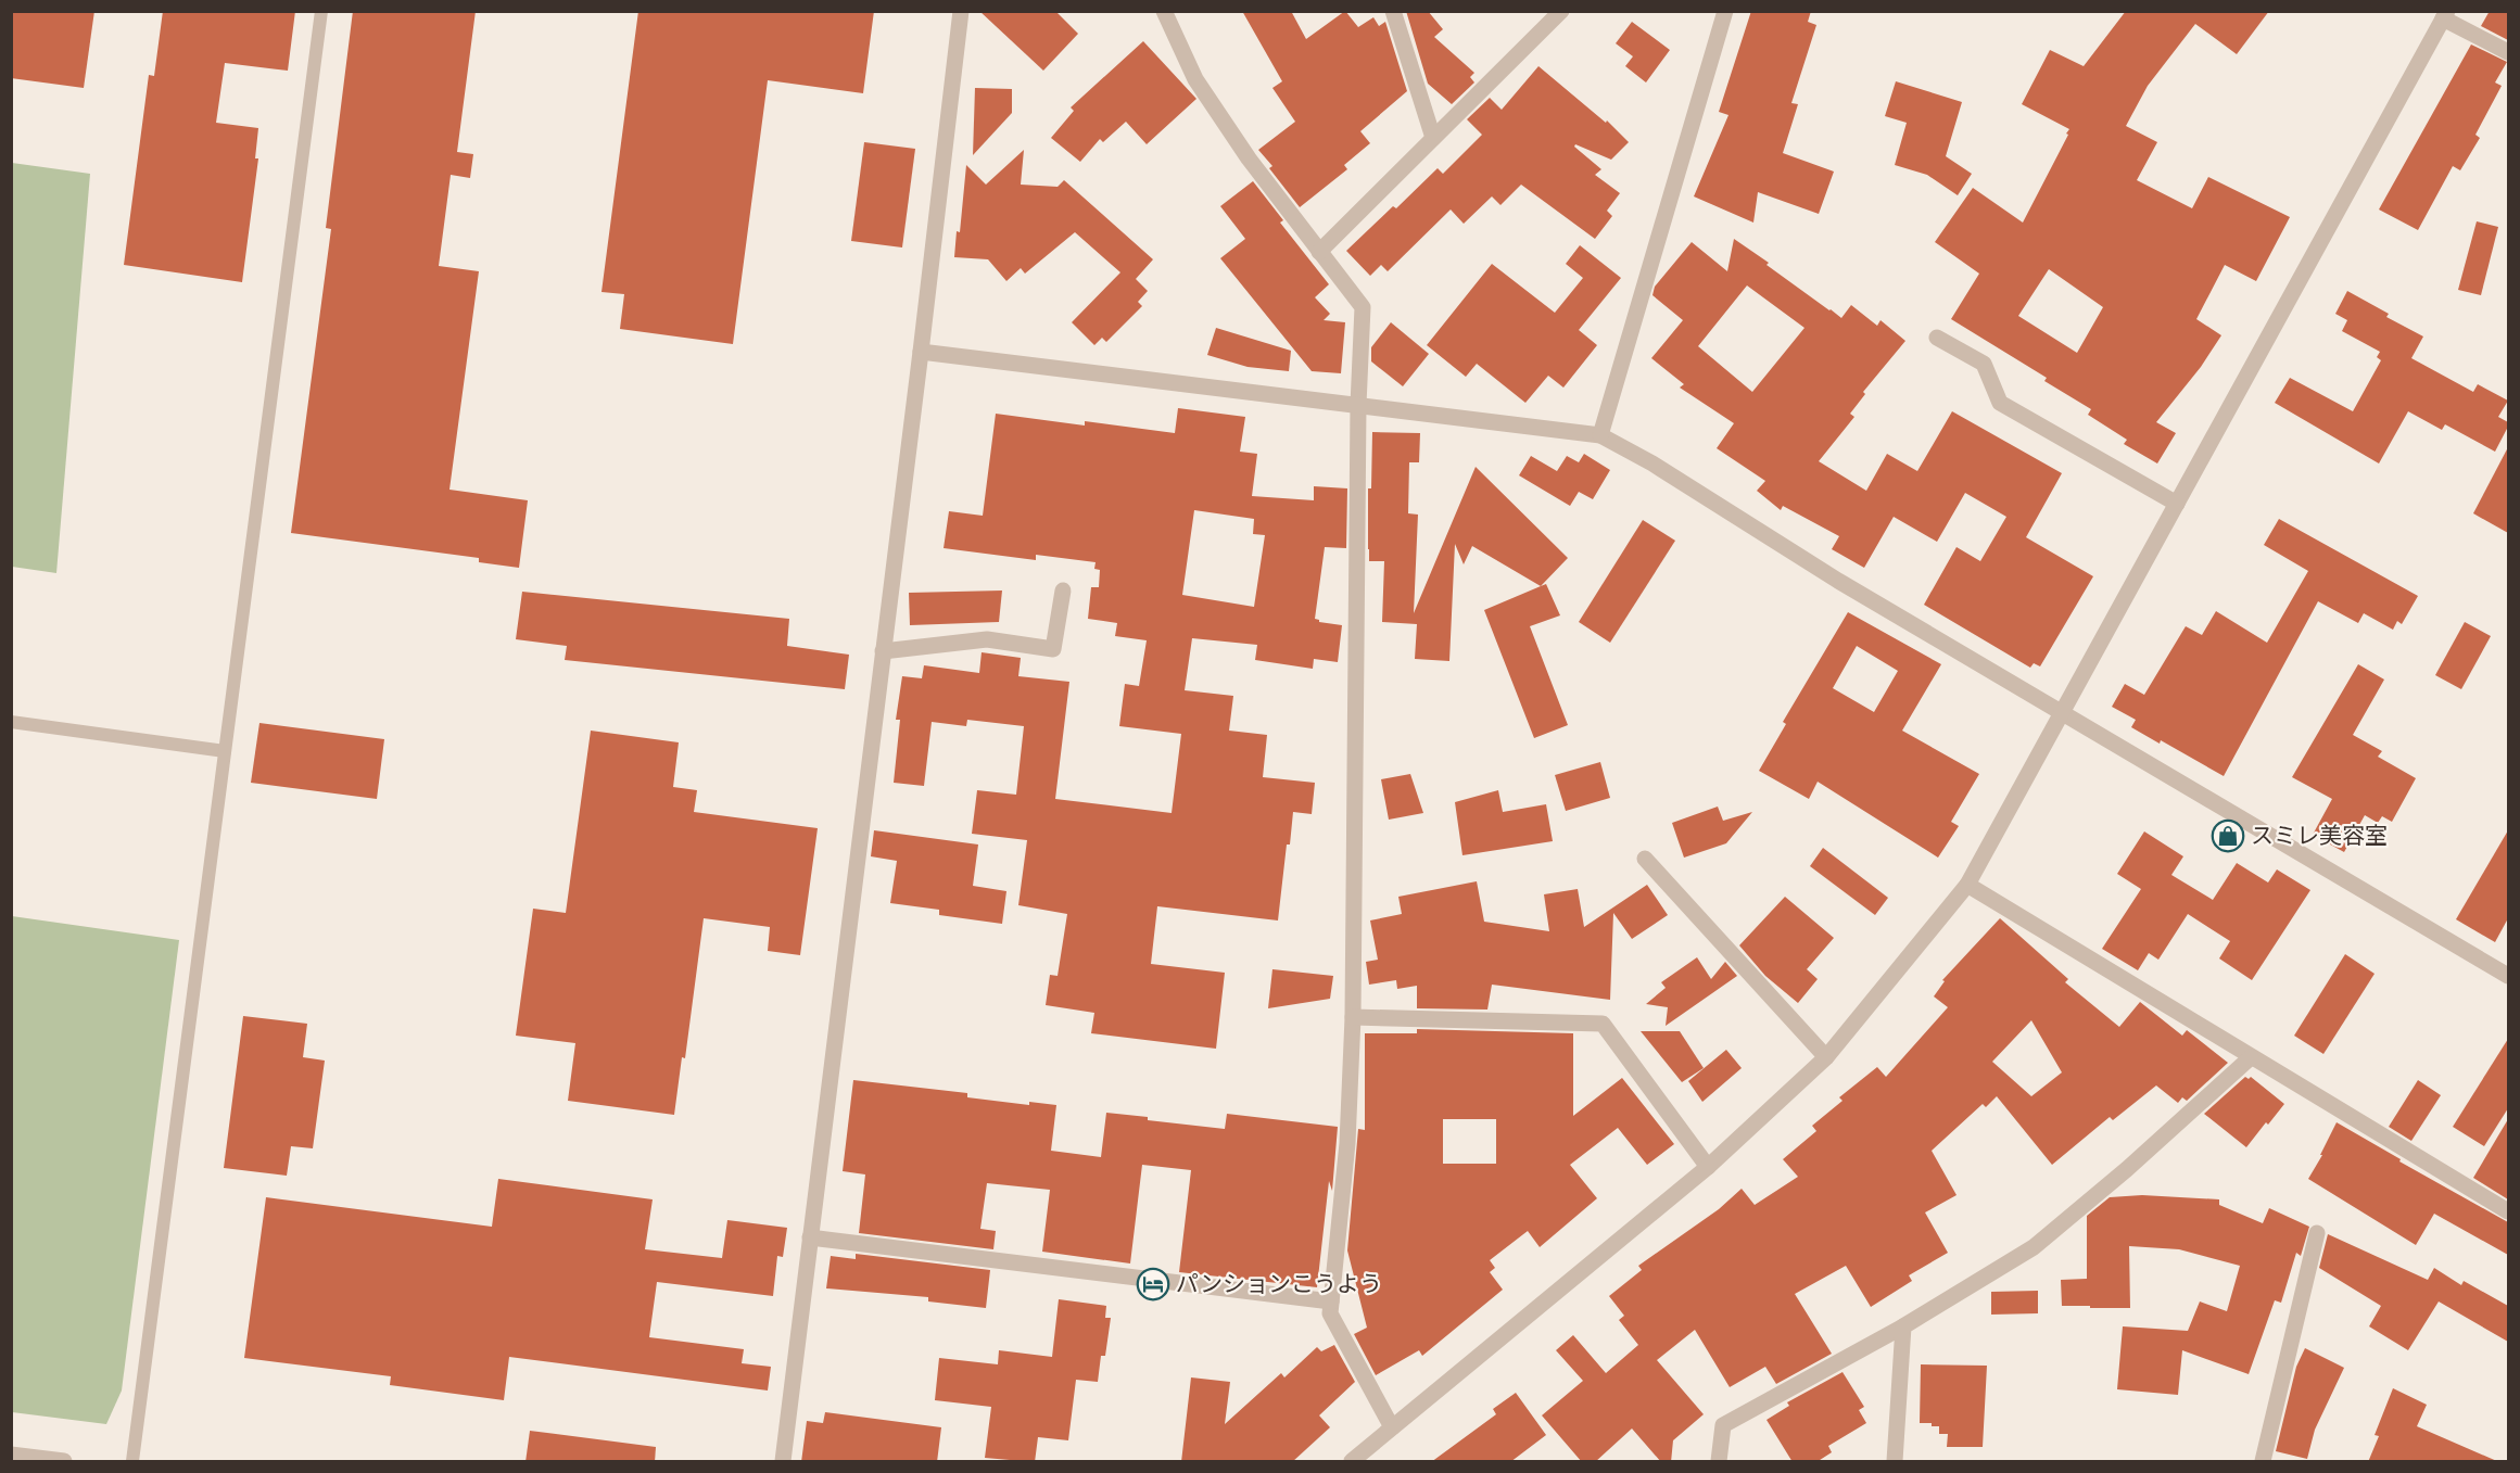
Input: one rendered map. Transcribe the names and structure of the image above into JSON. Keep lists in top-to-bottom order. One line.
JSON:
{"places":{"shop":["スミレ美容室"],"hotel":["パンションこうよう"]}}
